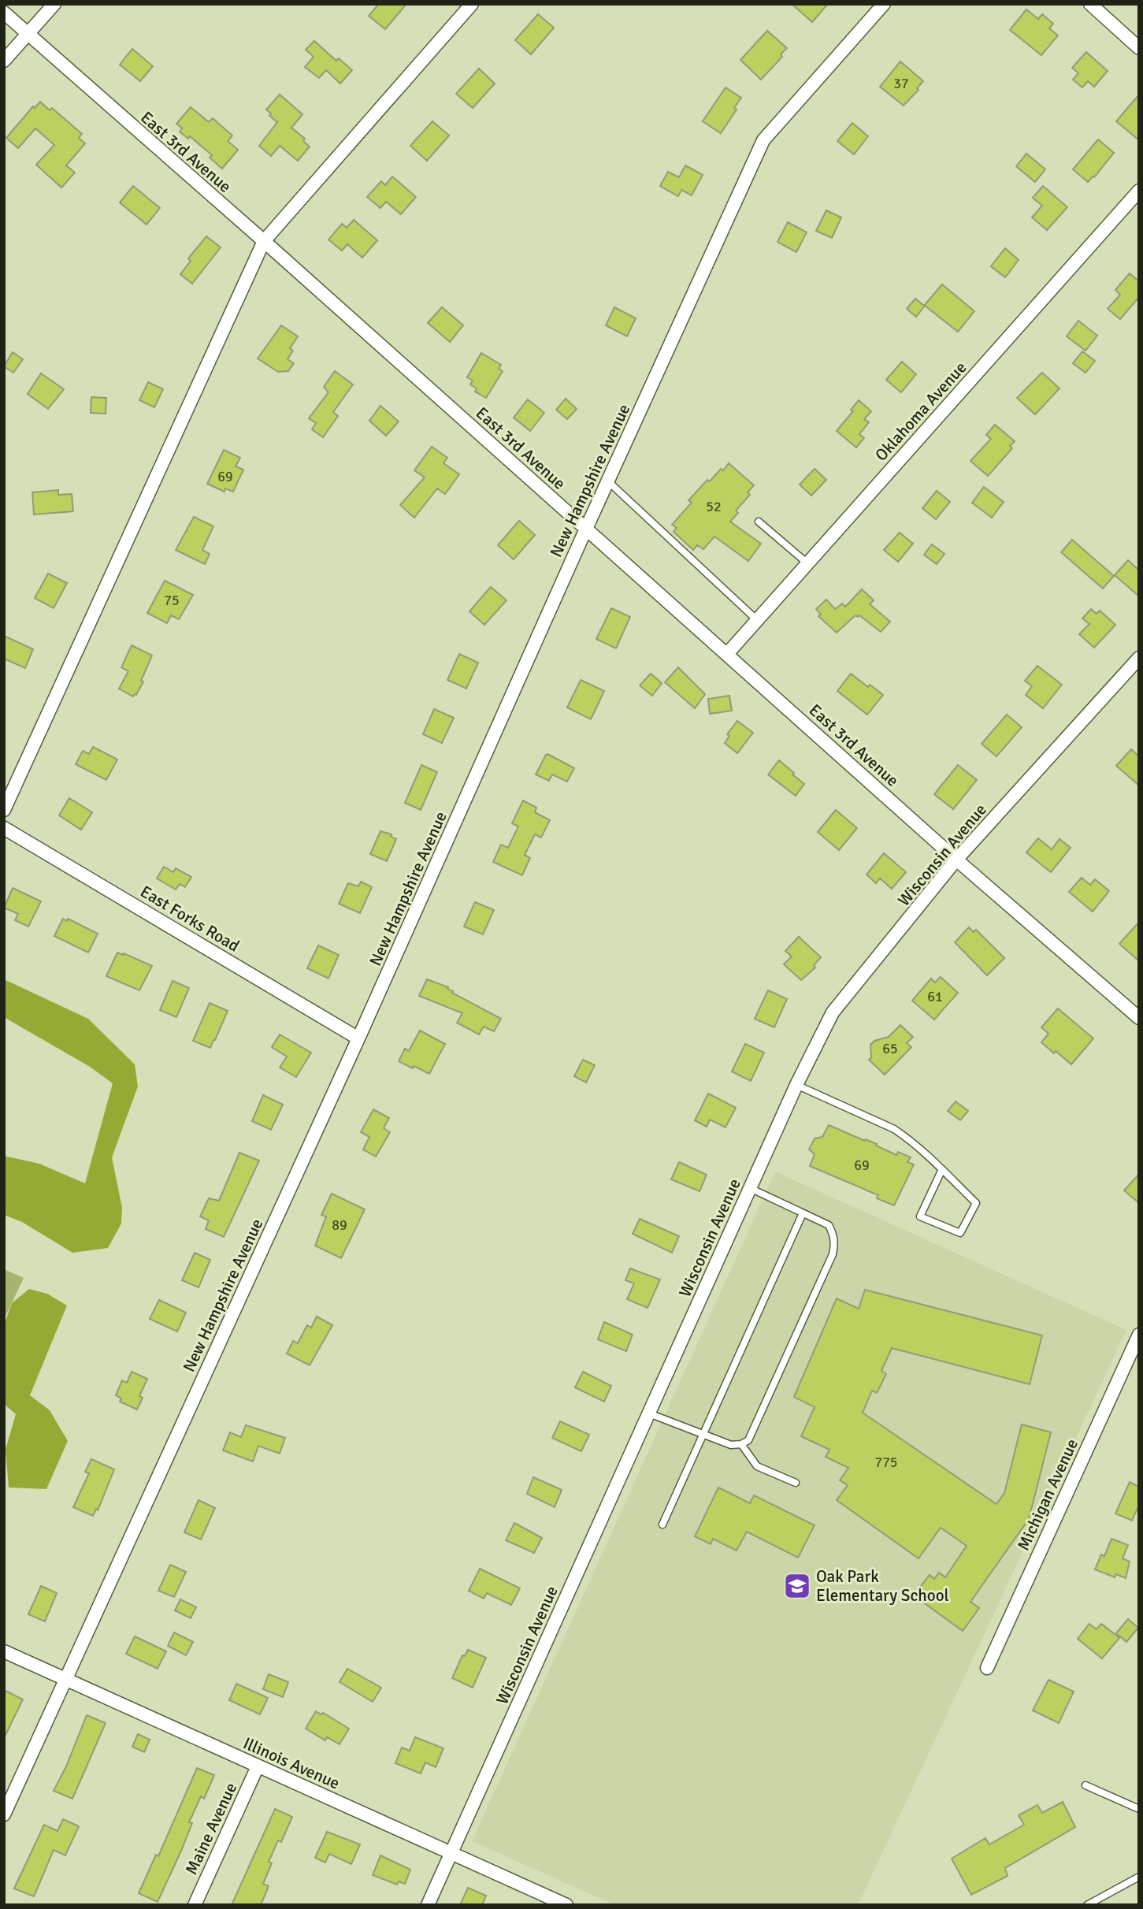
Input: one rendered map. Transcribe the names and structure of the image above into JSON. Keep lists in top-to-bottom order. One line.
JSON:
{"streets":{"street":["East 3rd Avenue","Oklahoma Avenue","New Hampshire Avenue","Wisconsin Avenue","East Forks Road","Michigan Avenue","Illinois Avenue","Maine Avenue"]},"crossings":[["East 3rd Avenue","Oklahoma Avenue"],["East 3rd Avenue","New Hampshire Avenue"],["East 3rd Avenue","Wisconsin Avenue"],["New Hampshire Avenue","East Forks Road"],["New Hampshire Avenue","Illinois Avenue"],["Wisconsin Avenue","Illinois Avenue"],["Illinois Avenue","Maine Avenue"]],"places":{"school or university":["Oak Park Elementary School"]},"house_numbers":["37","69","52","75","61","65","69","89","775"]}
